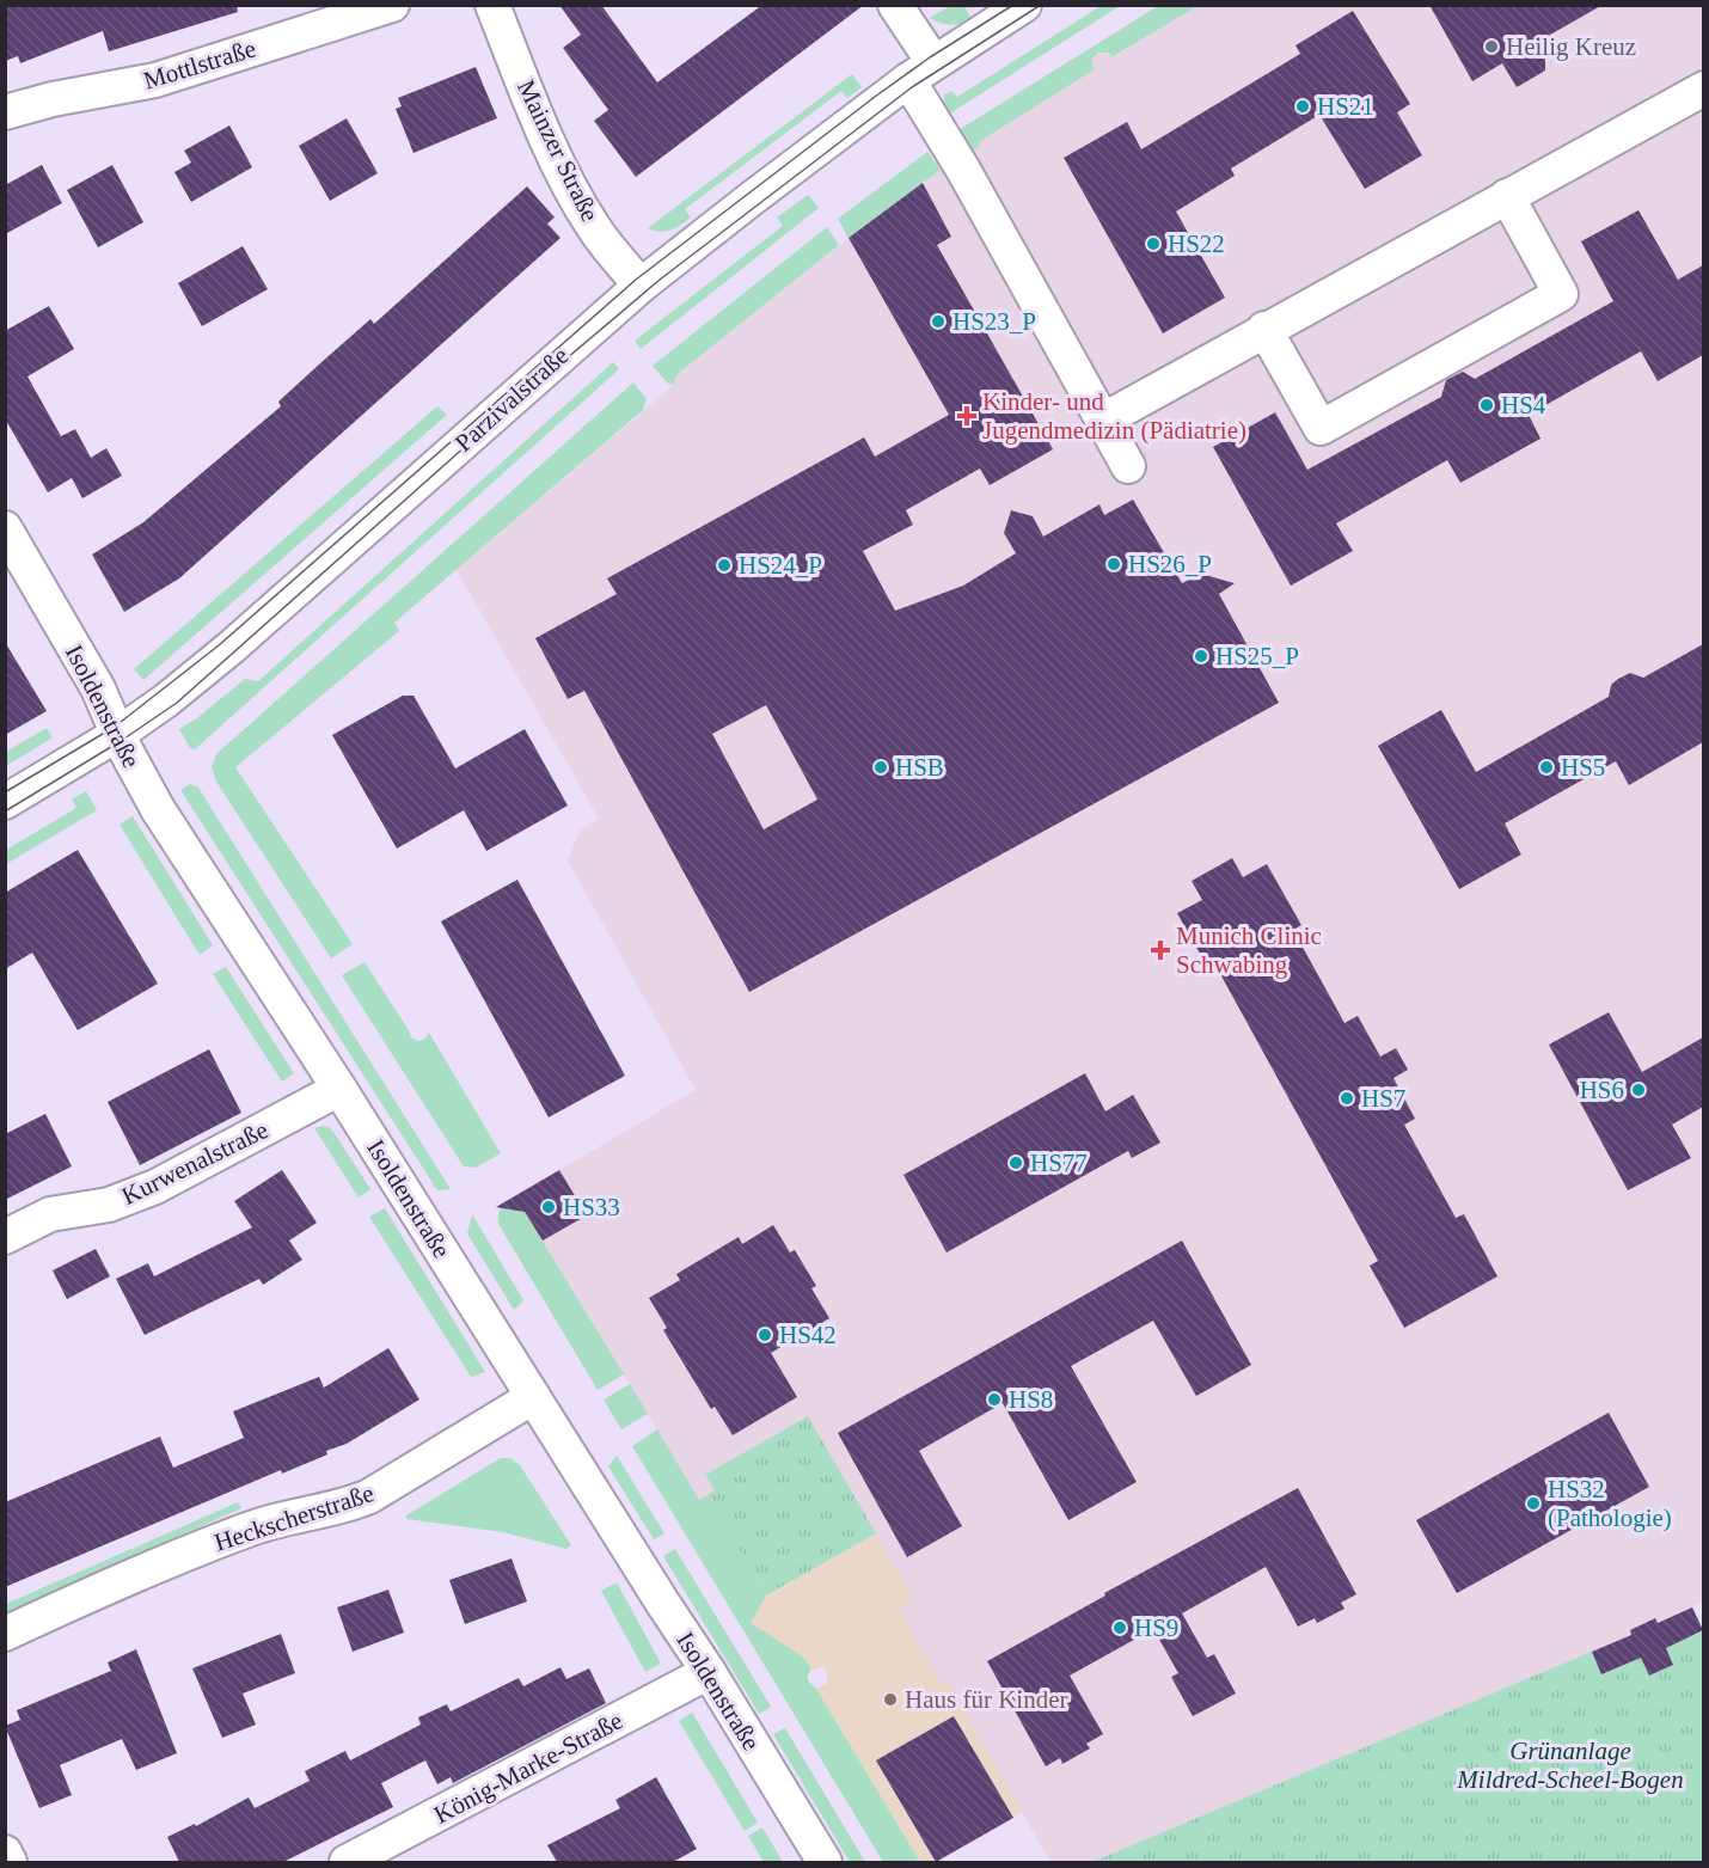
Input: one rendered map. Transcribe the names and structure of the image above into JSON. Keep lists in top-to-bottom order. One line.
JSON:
{"streets":{"street":["Mottlstraße","Mainzer Straße","Parzivalstraße","Isoldenstraße","Kurwenalstraße","Heckscherstraße","König-Marke-Straße"]},"crossings":[["Mainzer Straße","Parzivalstraße"],["Parzivalstraße","Isoldenstraße"],["Isoldenstraße","Kurwenalstraße"],["Isoldenstraße","Heckscherstraße"],["Isoldenstraße","König-Marke-Straße"]],"parks":["Grünanlage Mildred-Scheel-Bogen"],"places":{"other":["Heilig Kreuz","HS21","HS22","HS23_P","HS4","HS26_P","HS24_P","HS25_P","HSB","HS5","HS6","HS7","HS77","HS33","HS42","HS8","HS32 (Pathologie)","HS9","Haus für Kinder"],"health":["Kinder- und Jugendmedizin (Pädiatrie)","Munich Clinic Schwabing"]}}
